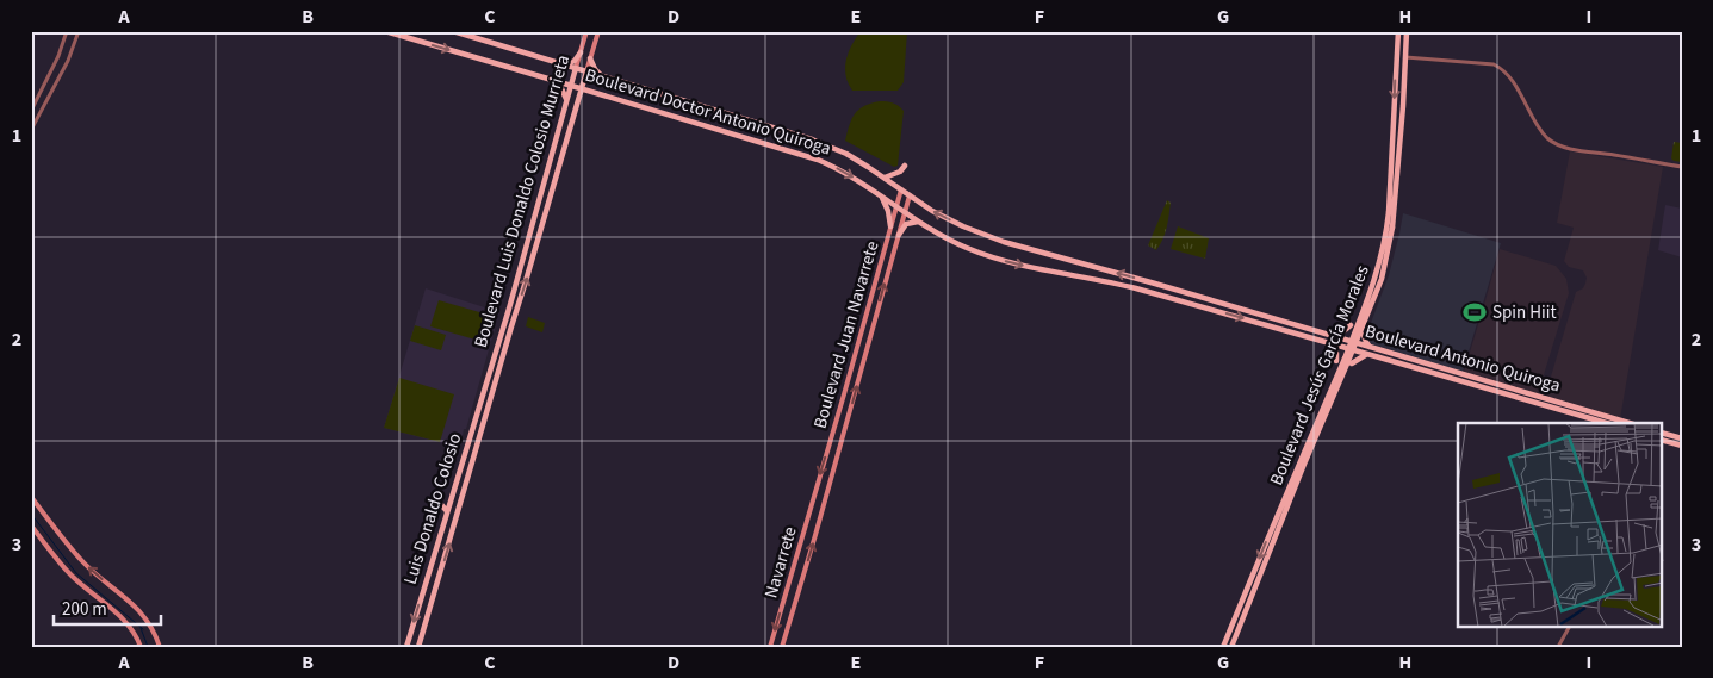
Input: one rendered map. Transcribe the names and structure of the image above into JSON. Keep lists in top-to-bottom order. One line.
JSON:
{"streets":{"main road":["Boulevard Doctor Antonio Quiroga","Boulevard Luis Donaldo Colosio Murrieta","Boulevard Juan Navarrete","Boulevard Antonio Quiroga","Boulevard Jesús García Morales","Luis Donaldo Colosio","Navarrete"]},"crossings":[["Boulevard Doctor Antonio Quiroga","Boulevard Luis Donaldo Colosio Murrieta"],["Boulevard Doctor Antonio Quiroga","Boulevard Juan Navarrete"],["Boulevard Doctor Antonio Quiroga","Boulevard Antonio Quiroga"],["Boulevard Luis Donaldo Colosio Murrieta","Luis Donaldo Colosio"],["Boulevard Juan Navarrete","Navarrete"]],"places":{"sports":["Spin Hiit"]},"scale_bar":"200 m","grid":{"columns":["A","B","C","D","E","F","G","H","I"],"rows":["1","2","3"]}}
